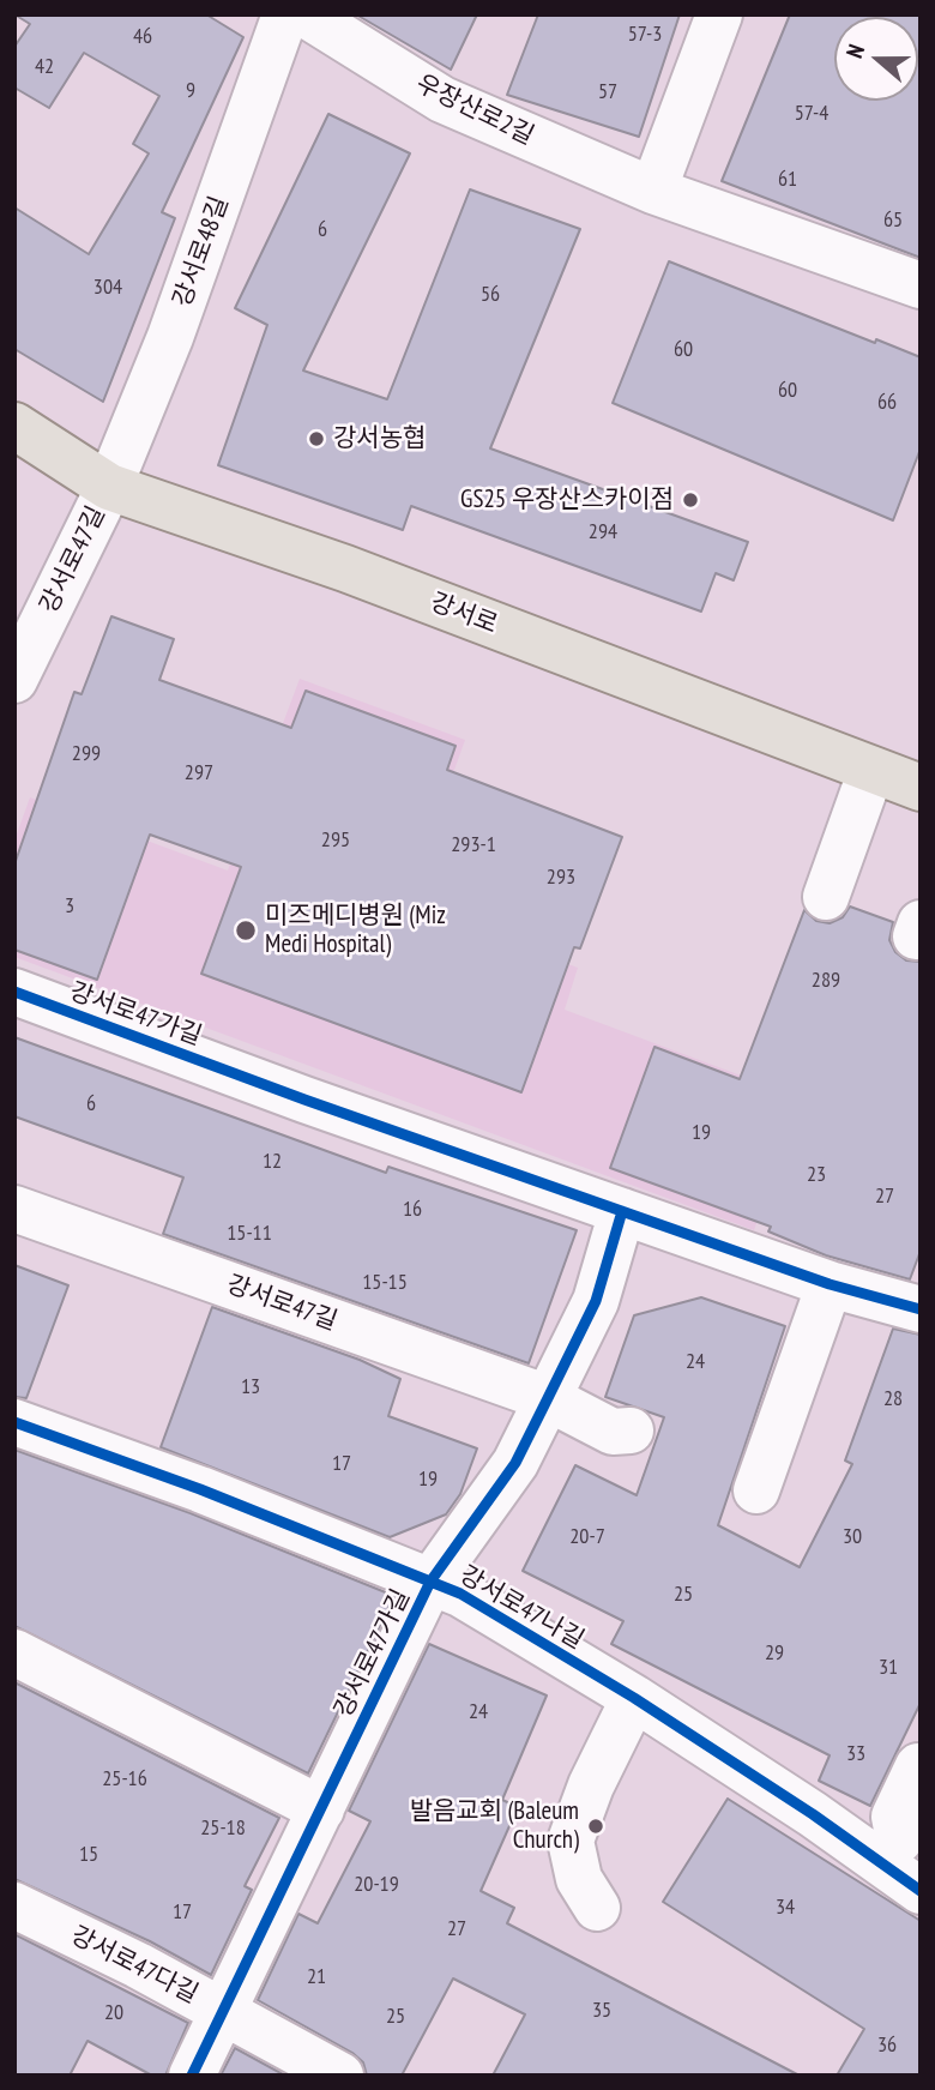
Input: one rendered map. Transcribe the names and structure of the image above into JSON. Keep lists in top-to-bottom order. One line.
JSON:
{"streets":{"main road":["강서로"],"street":["우장산로2길","강서로48길","강서로47길","강서로47가길","강서로47나길","강서로47다길"]},"crossings":[["강서로48길","강서로47길"],["강서로48길","강서로"],["강서로47길","강서로"],["강서로47길","강서로47가길"],["강서로47가길","강서로47나길"],["강서로47가길","강서로47다길"]],"places":["강서농협","GS25 우장산스카이점","미즈메디병원 (Miz Medi Hospital)","발음교회 (Baleum Church)"],"house_numbers":["57-3","46","42","9","57","57-4","61","65","6","304","56","60","60","66","294","299","297","295","293-1","293","3","289","6","19","12","23","27","16","15-11","15-15","24","13","28","17","19","20-7","30","25","29","31","24","33","25-16","25-18","15","20-19","34","17","27","21","35","20","25","36"],"north":"left"}
